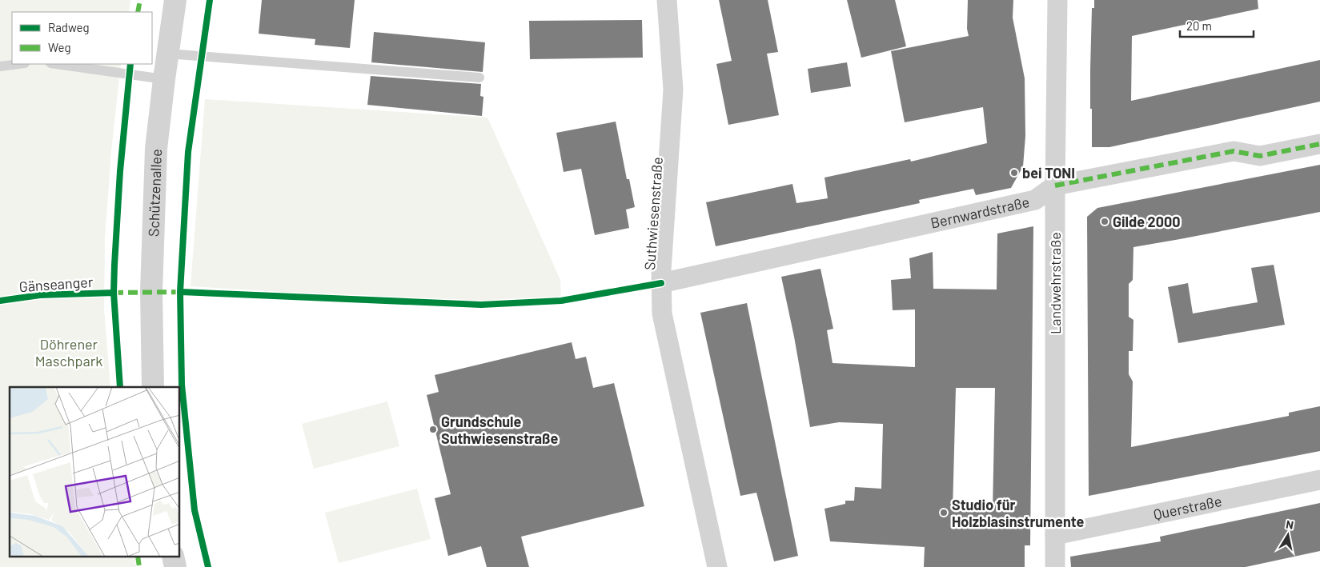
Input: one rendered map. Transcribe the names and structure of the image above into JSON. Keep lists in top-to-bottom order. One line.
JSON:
{"streets":{"street":["Schützenallee","Bernwardstraße","Suthwiesenstraße","Landwehrstraße","Querstraße"],"cycle path":["Gänseanger"]},"crossings":[["Bernwardstraße","Suthwiesenstraße"],["Bernwardstraße","Landwehrstraße"],["Landwehrstraße","Querstraße"]],"parks":["Döhrener Maschpark"],"places":["bei TONI","Gilde 2000","Grundschule Suthwiesenstraße","Studio für Holzblasinstrumente"],"legend":["Radweg","Weg"],"scale_bar":"20 m","north":"top"}
